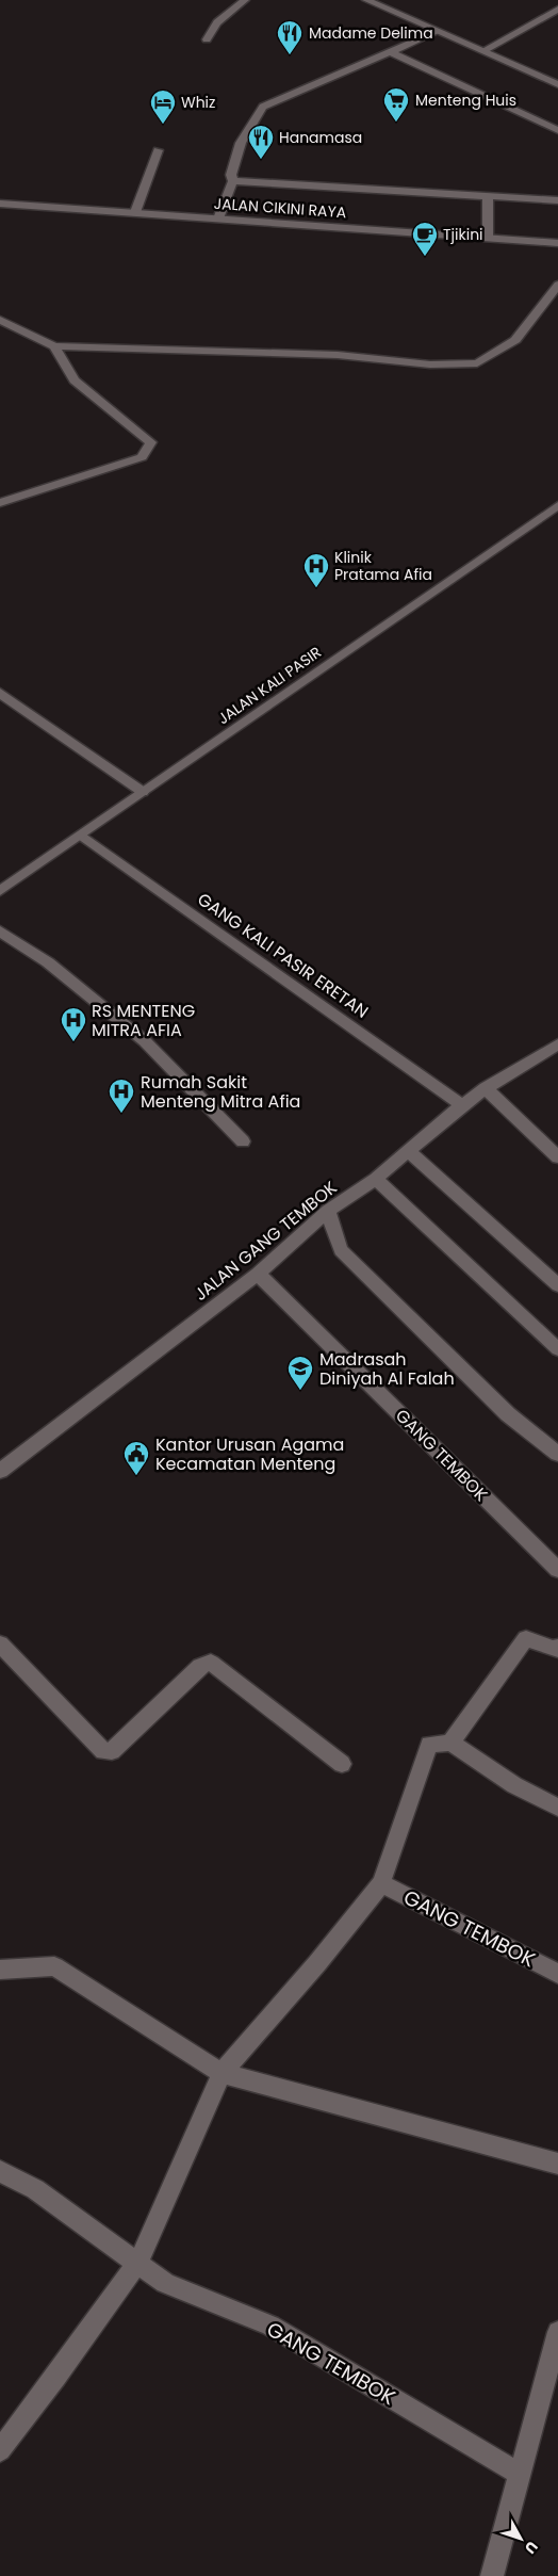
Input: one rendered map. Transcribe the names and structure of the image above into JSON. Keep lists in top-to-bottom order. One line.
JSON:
{"streets":{"street":["JALAN CIKINI RAYA","JALAN KALI PASIR","GANG KALI PASIR ERETAN","JALAN GANG TEMBOK","GANG TEMBOK"]},"crossings":[["JALAN KALI PASIR","GANG KALI PASIR ERETAN"],["GANG KALI PASIR ERETAN","JALAN GANG TEMBOK"],["JALAN GANG TEMBOK","GANG TEMBOK"]],"places":{"restaurant":["Madame Delima","Hanamasa"],"supermarket":["Menteng Huis"],"hotel":["Whiz"],"cafe":["Tjikini"],"hospital":["Klinik Pratama Afia","RS MENTENG MITRA AFIA","Rumah Sakit Menteng Mitra Afia"],"school or university":["Madrasah Diniyah Al Falah"],"public building":["Kantor Urusan Agama Kecamatan Menteng"]},"north":"bottom right"}
